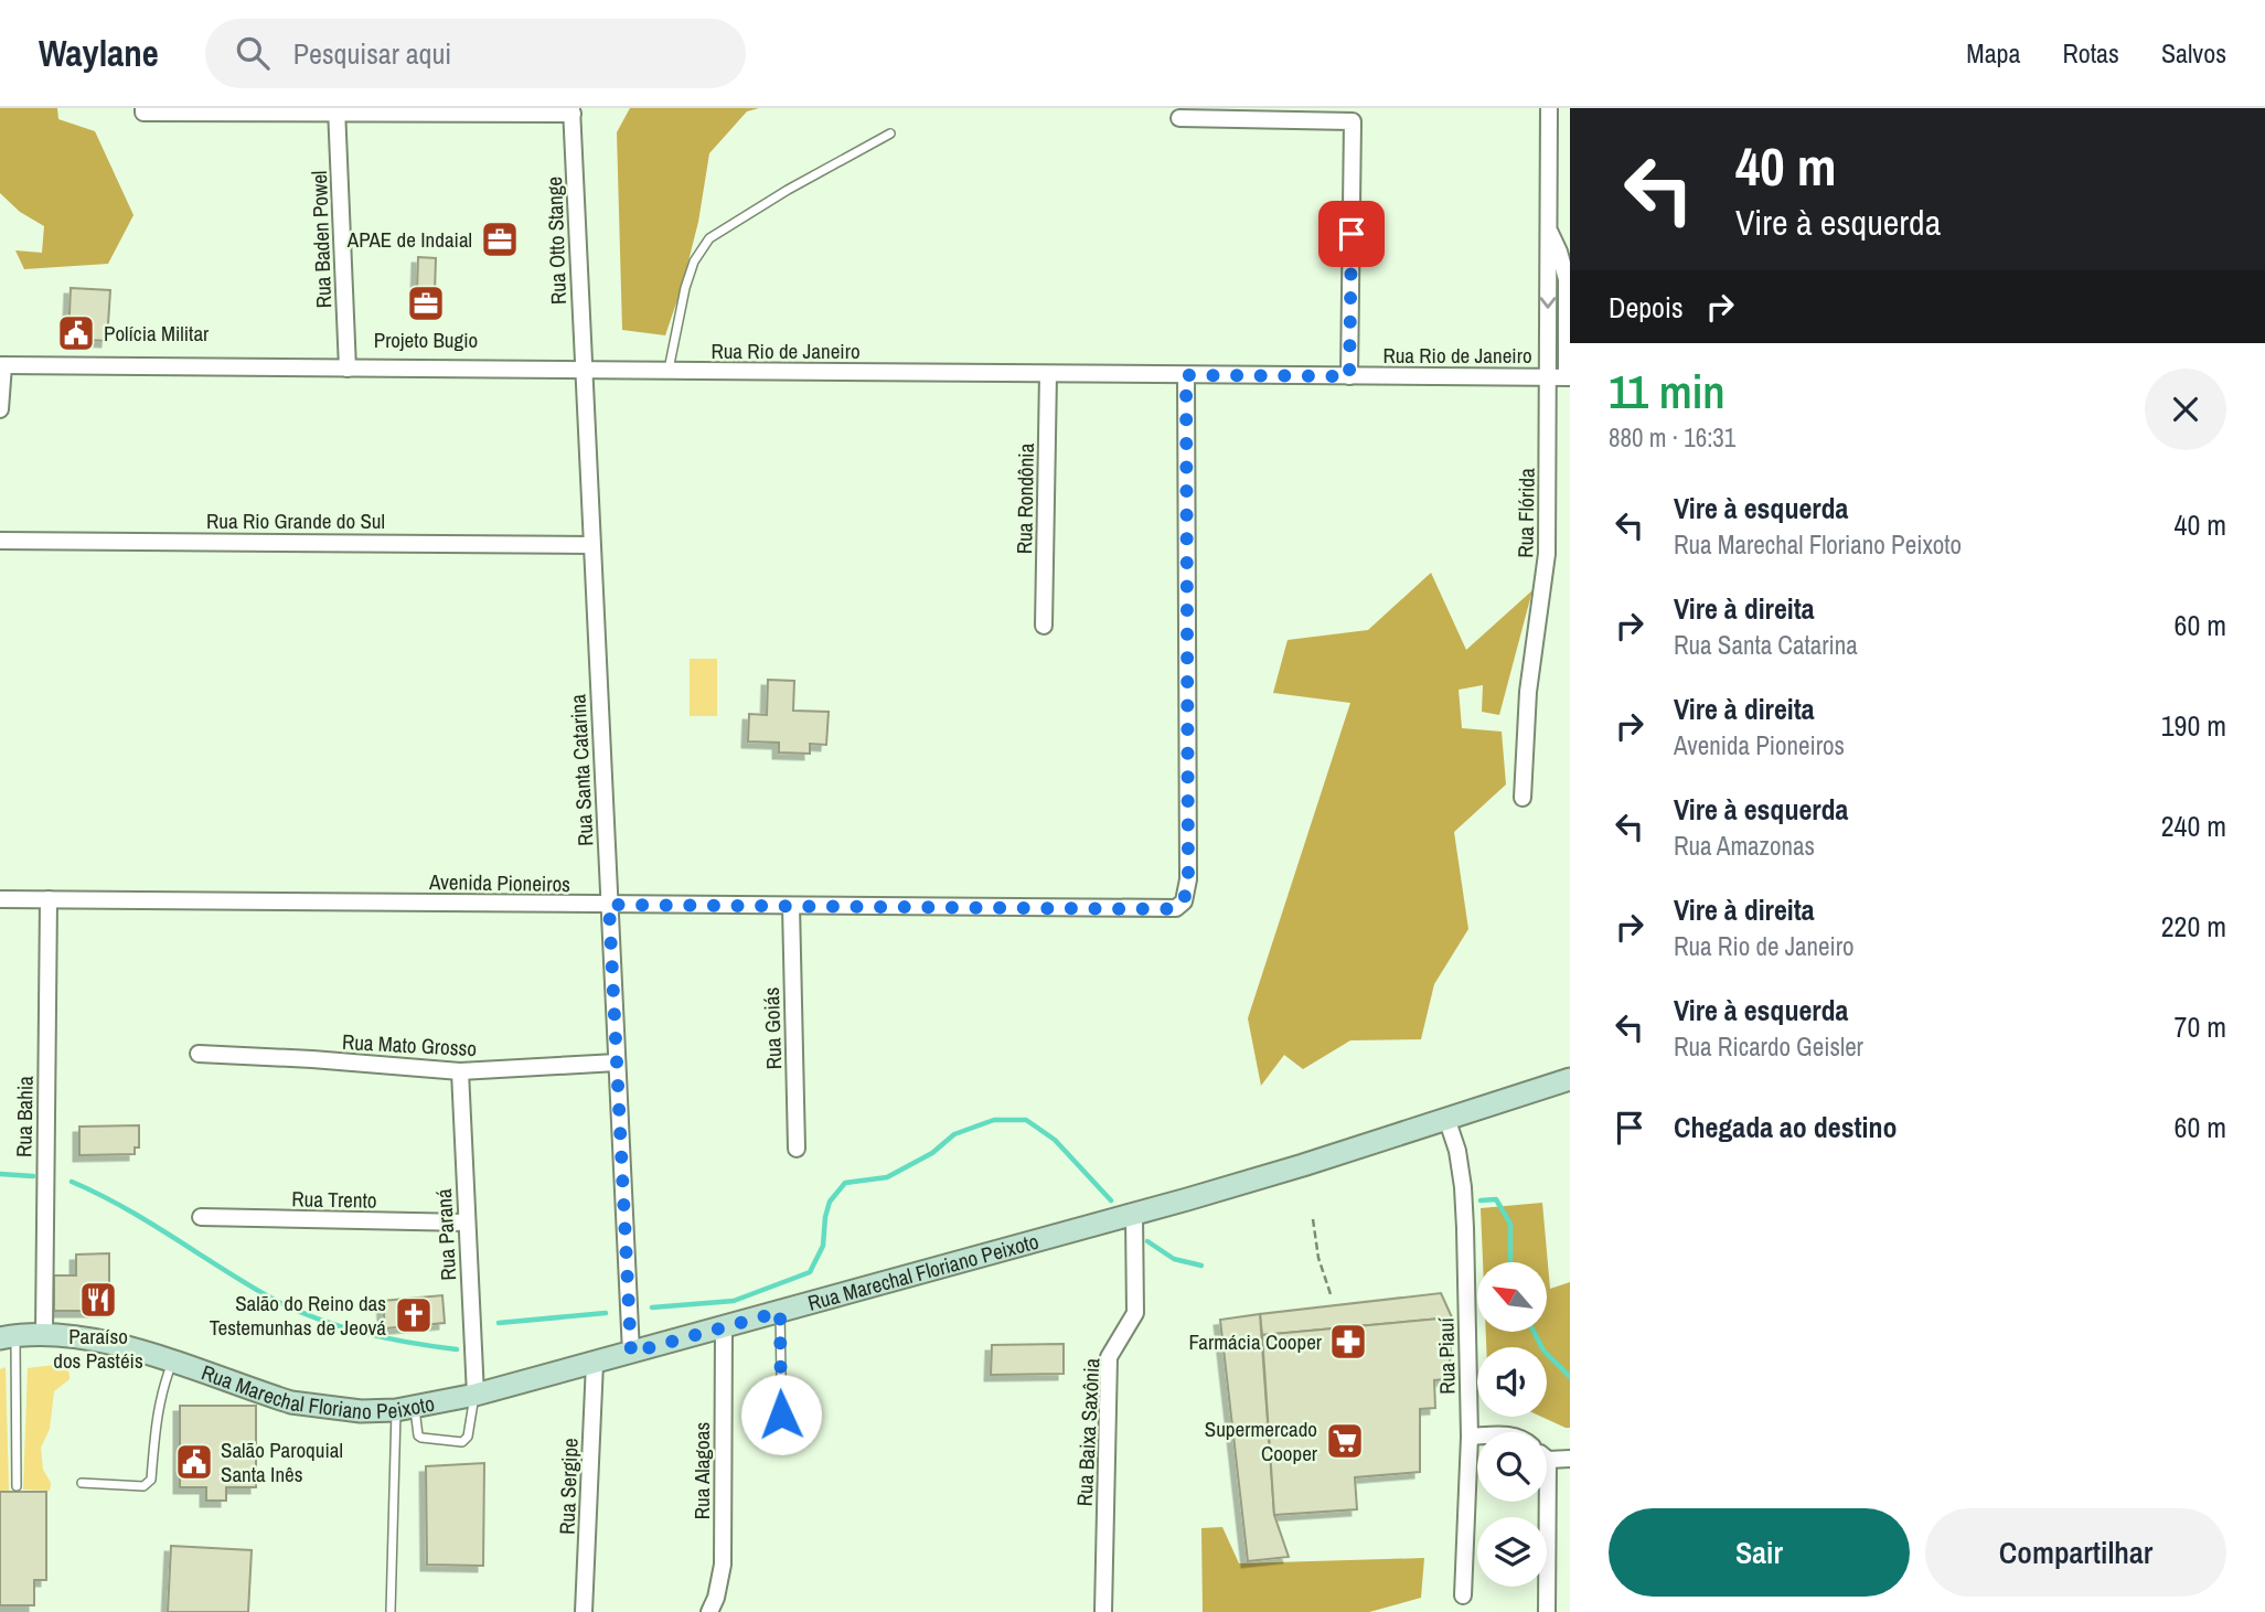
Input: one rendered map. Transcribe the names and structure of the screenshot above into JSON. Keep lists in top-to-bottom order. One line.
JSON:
{"streets":{"main road":["Rua Marechal Floriano Peixoto"],"street":["Rua Baden Powel","Rua Otto Stange","Rua Rio de Janeiro","Rua Rondônia","Rua Flórida","Rua Rio Grande do Sul","Rua Santa Catarina","Avenida Pioneiros","Rua Goiás","Rua Mato Grosso","Rua Bahia","Rua Trento","Rua Paraná","Rua Piauí","Rua Baixa Saxônia","Rua Alagoas","Rua Sergipe"]},"crossings":[["Rua Baden Powel","Rua Rio de Janeiro"],["Rua Otto Stange","Rua Rio de Janeiro"],["Rua Otto Stange","Rua Santa Catarina"],["Rua Rio de Janeiro","Rua Rondônia"],["Rua Rio de Janeiro","Rua Flórida"],["Rua Rio de Janeiro","Rua Santa Catarina"],["Rua Rio de Janeiro","Avenida Pioneiros"],["Rua Rio Grande do Sul","Rua Santa Catarina"],["Rua Santa Catarina","Avenida Pioneiros"],["Rua Santa Catarina","Rua Mato Grosso"],["Rua Santa Catarina","Rua Marechal Floriano Peixoto"],["Avenida Pioneiros","Rua Goiás"],["Avenida Pioneiros","Rua Bahia"],["Rua Mato Grosso","Rua Paraná"],["Rua Bahia","Rua Marechal Floriano Peixoto"],["Rua Trento","Rua Paraná"],["Rua Paraná","Rua Marechal Floriano Peixoto"],["Rua Marechal Floriano Peixoto","Rua Piauí"],["Rua Marechal Floriano Peixoto","Rua Baixa Saxônia"],["Rua Marechal Floriano Peixoto","Rua Alagoas"],["Rua Marechal Floriano Peixoto","Rua Sergipe"]],"places":{"office":["APAE de Indaial","Projeto Bugio"],"public building":["Polícia Militar","Salão Paroquial Santa Inês"],"restaurant":["Paraíso dos Pastéis"],"church":["Salão do Reino das Testemunhas de Jeová"],"pharmacy":["Farmácia Cooper"],"supermarket":["Supermercado Cooper"]},"north":"top left","page":{"header":"Waylane","search":"Pesquisar aqui","nav":["Mapa","Rotas","Salvos"],"turn":["40 m","Vire à esquerda"],"then":"Depois","heading":["11 min","880 m · 16:31"],"list":[{"name":"Vire à esquerda","note":"Rua Marechal Floriano Peixoto","value":"40 m"},{"name":"Vire à direita","note":"Rua Santa Catarina","value":"60 m"},{"name":"Vire à direita","note":"Avenida Pioneiros","value":"190 m"},{"name":"Vire à esquerda","note":"Rua Amazonas","value":"240 m"},{"name":"Vire à direita","note":"Rua Rio de Janeiro","value":"220 m"},{"name":"Vire à esquerda","note":"Rua Ricardo Geisler","value":"70 m"},{"name":"Chegada ao destino","value":"60 m"}],"buttons":["Sair","Compartilhar"]}}
